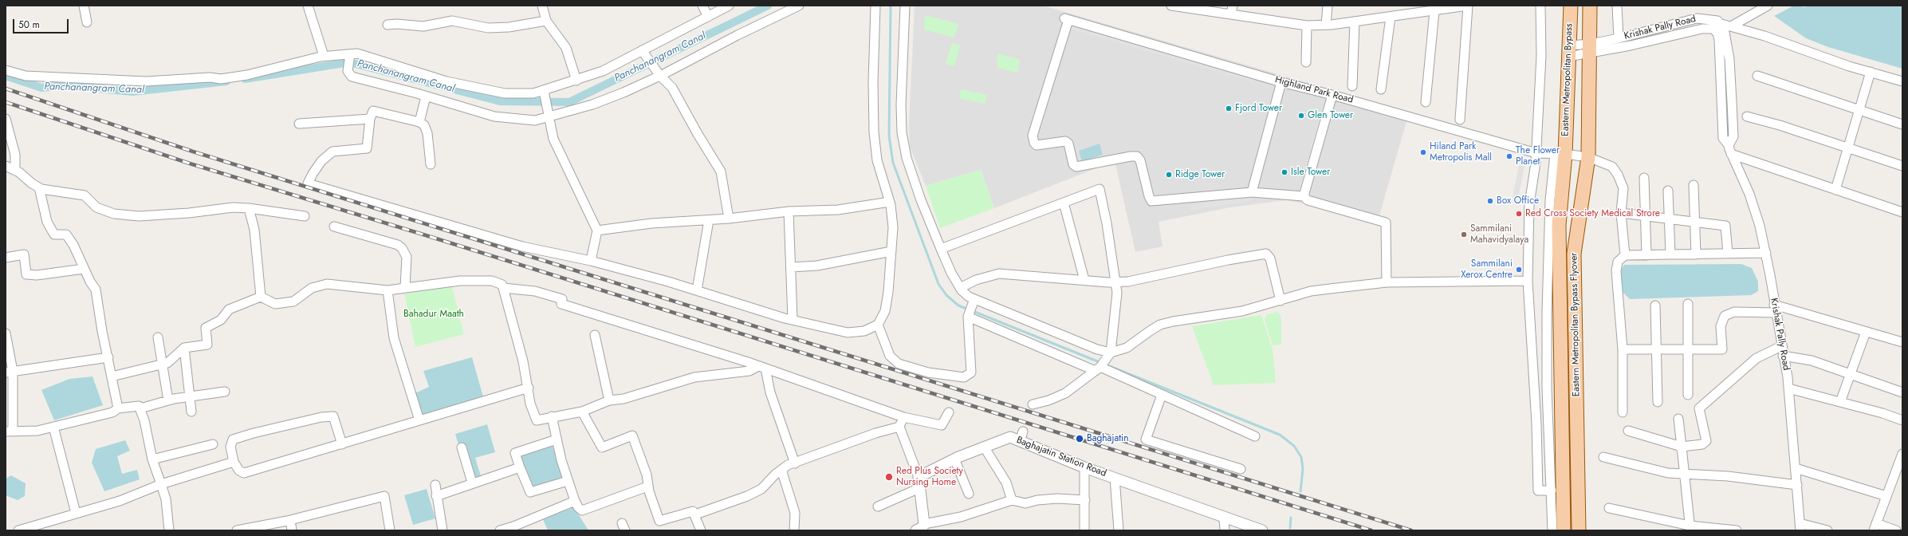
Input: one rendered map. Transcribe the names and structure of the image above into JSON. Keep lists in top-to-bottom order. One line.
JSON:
{"streets":{"main road":["Eastern Metropolitan Bypass","Eastern Metropolitan Bypass Flyover"],"street":["Krishak Pally Road","Highland Park Road","Baghajatin Station Road"]},"crossings":[["Krishak Pally Road","Eastern Metropolitan Bypass"],["Krishak Pally Road","Eastern Metropolitan Bypass Flyover"],["Eastern Metropolitan Bypass","Highland Park Road"],["Eastern Metropolitan Bypass","Eastern Metropolitan Bypass Flyover"],["Highland Park Road","Eastern Metropolitan Bypass Flyover"]],"water":["Panchanangram Canal"],"parks":["Bahadur Maath"],"places":["Fjord Tower","Glen Tower","Hiland Park Metropolis Mall","The Flower Planet","Isle Tower","Ridge Tower","Box Office","Red Cross Society Medical Strore","Sammilani Mahavidyalaya","Sammilani Xerox Centre","Baghajatin","Red Plus Society Nursing Home"],"scale_bar":"50 m"}
